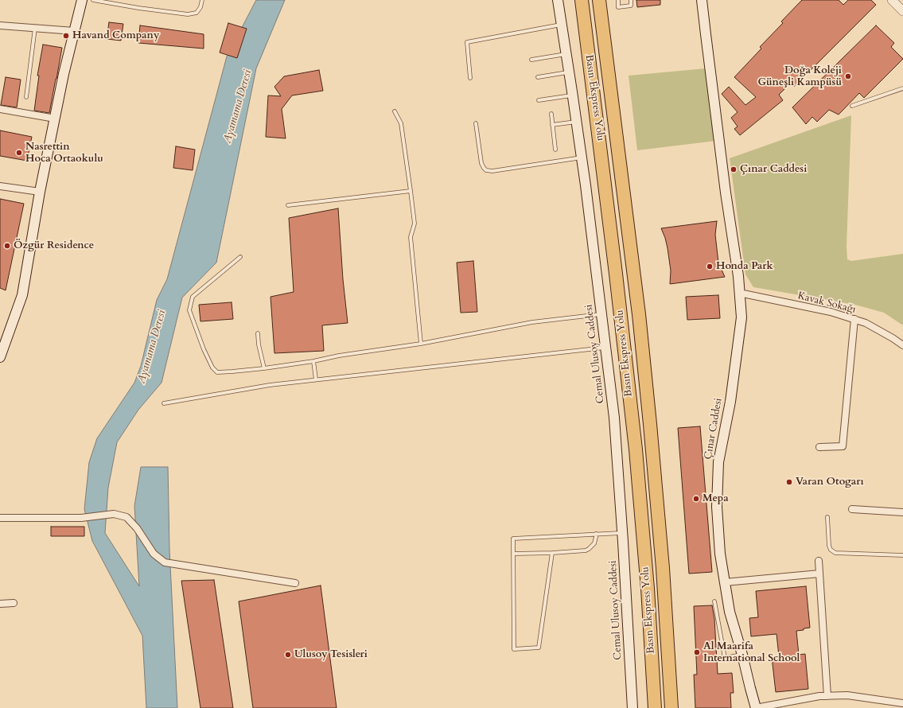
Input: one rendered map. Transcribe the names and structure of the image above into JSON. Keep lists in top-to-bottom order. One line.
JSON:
{"streets":{"highway":["Basın Ekspress Yolu"],"main road":["Cemal Ulusoy Caddesi","Çınar Caddesi"],"street":["Kavak Sokağı"]},"crossings":[["Kavak Sokağı","Çınar Caddesi"]],"water":["Ayamama Deresi"],"places":["Havand Company","Doğa Koleji Güneşli Kampüsü","Nasrettin Hoca Ortaokulu","Çınar Caddesi","Özgür Residence","Honda Park","Varan Otogarı","Mepa","Al Maarifa International School","Ulusoy Tesisleri"]}
